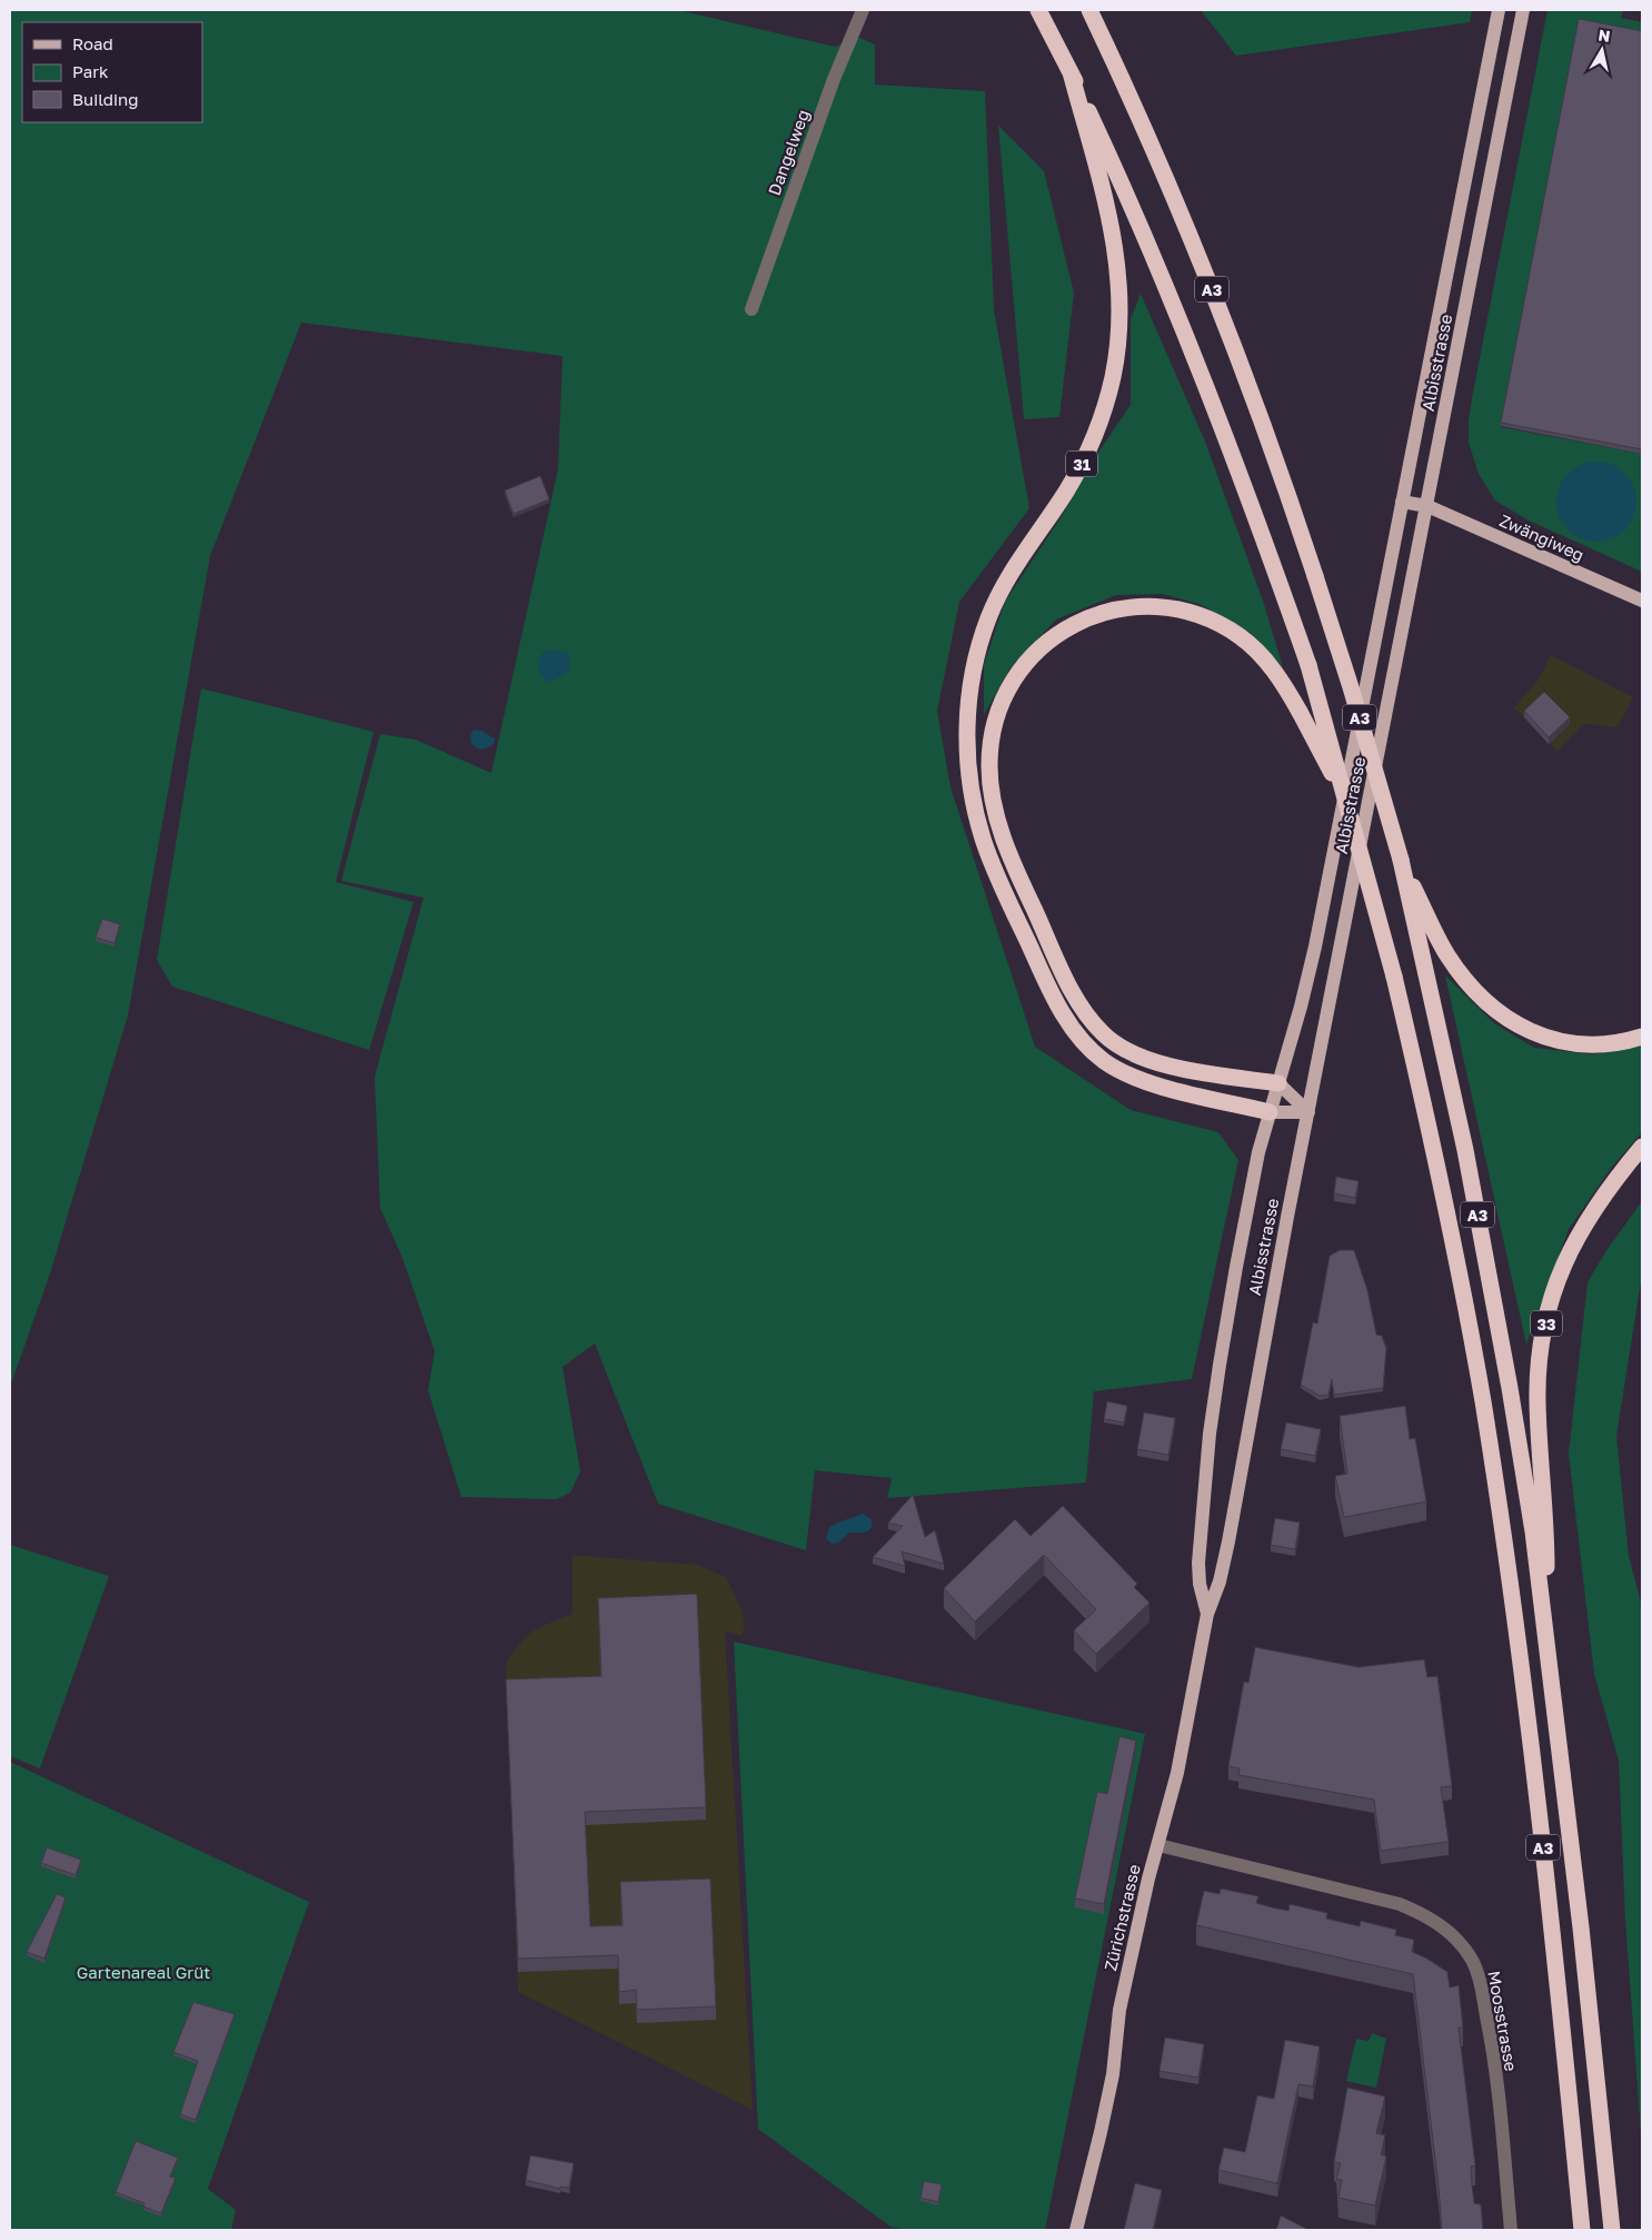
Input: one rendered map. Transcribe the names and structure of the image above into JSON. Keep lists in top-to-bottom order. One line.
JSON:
{"streets":{"highway":["A3","31","33"],"main road":["Albisstrasse","Zwängiweg","Zürichstrasse"],"street":["Dangelweg","Moosstrasse"]},"crossings":[["A3","31"],["A3","33"],["Albisstrasse","31"],["Albisstrasse","Zwängiweg"],["Albisstrasse","Zürichstrasse"],["Zürichstrasse","Moosstrasse"]],"parks":["Gartenareal Grüt"],"legend":["Road","Park","Building"],"north":"top"}
